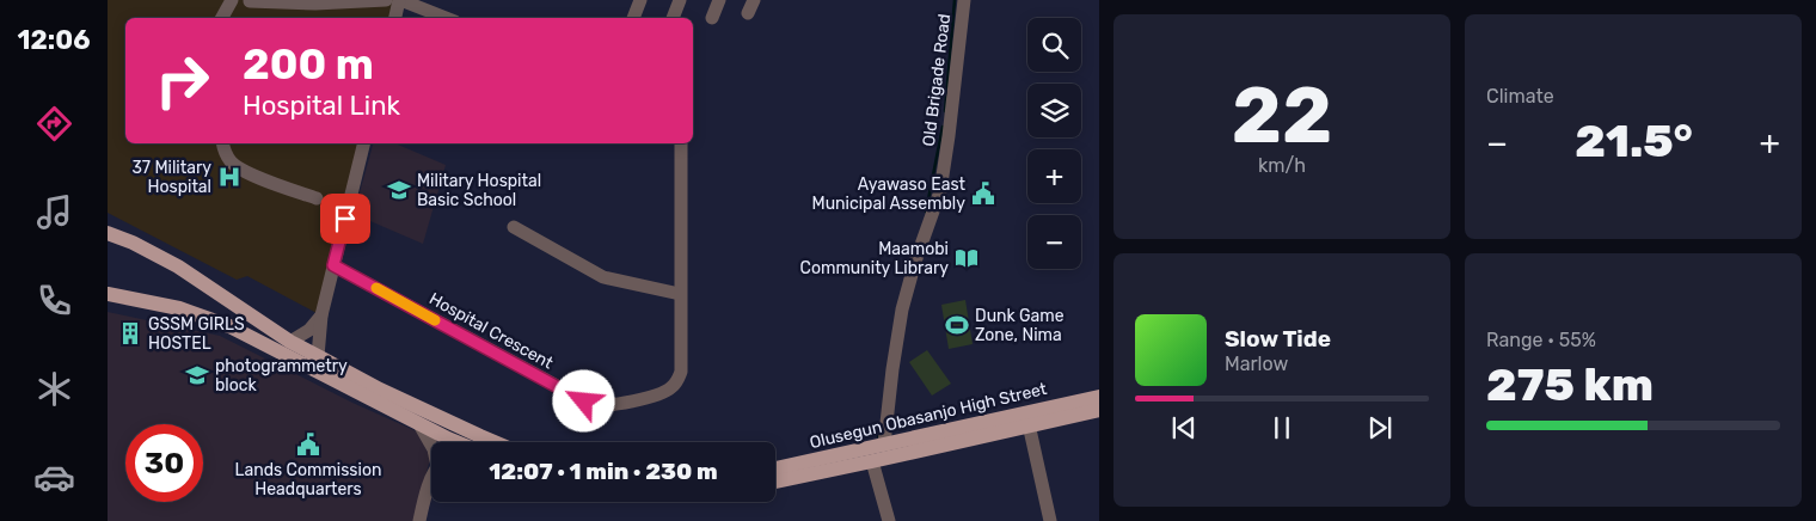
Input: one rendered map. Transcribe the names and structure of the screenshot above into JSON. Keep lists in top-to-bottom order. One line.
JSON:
{"streets":{"main road":["Olusegun Obasanjo High Street"],"street":["Old Brigade Road","Hospital Crescent"]},"crossings":[["Old Brigade Road","Olusegun Obasanjo High Street"]],"places":{"hospital":["37 Military Hospital"],"school or university":["Military Hospital Basic School","photogrammetry block"],"public building":["Ayawaso East Municipal Assembly","Lands Commission Headquarters"],"library":["Maamobi Community Library"],"sports":["Dunk Game Zone, Nima"],"building":["GSSM GIRLS HOSTEL"]},"page":{"tabs":"12:06","tile":[["22","km/h"],"Climate",["Range · 55%","275 km"]],"map_buttons":["+","−"],"turn":["200 m","Hospital Link"],"heat":["−","21.5°","+"],"song":["Slow Tide","Marlow"],"limit":"30","trip":"12:07 · 1 min · 230 m"}}
